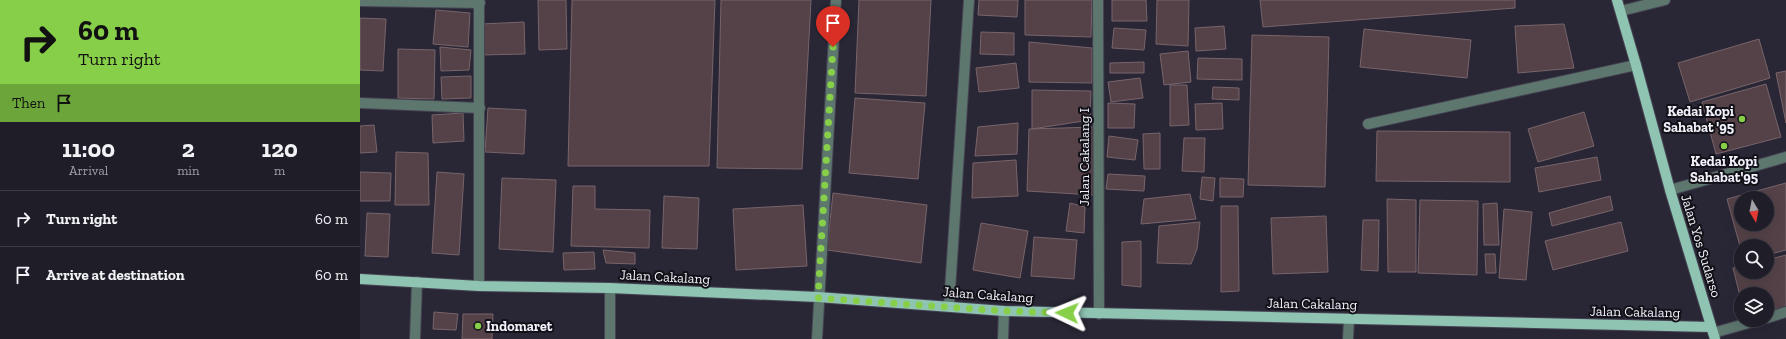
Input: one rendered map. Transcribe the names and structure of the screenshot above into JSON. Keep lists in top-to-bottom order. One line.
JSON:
{"streets":{"main road":["Jalan Yos Sudarso","Jalan Cakalang"],"street":["Jalan Cakalang I"]},"crossings":[["Jalan Cakalang I","Jalan Cakalang"],["Jalan Yos Sudarso","Jalan Cakalang"]],"places":["Kedai Kopi Sahabat '95","Kedai Kopi Sahabat'95","Indomaret"],"north":"bottom","page":{"turn":["60 m","Turn right"],"then":"Then","eta":["11:00","Arrival","2","min","120","m"],"list":[{"name":"Turn right","value":"60 m"},{"name":"Arrive at destination","value":"60 m"}]}}
